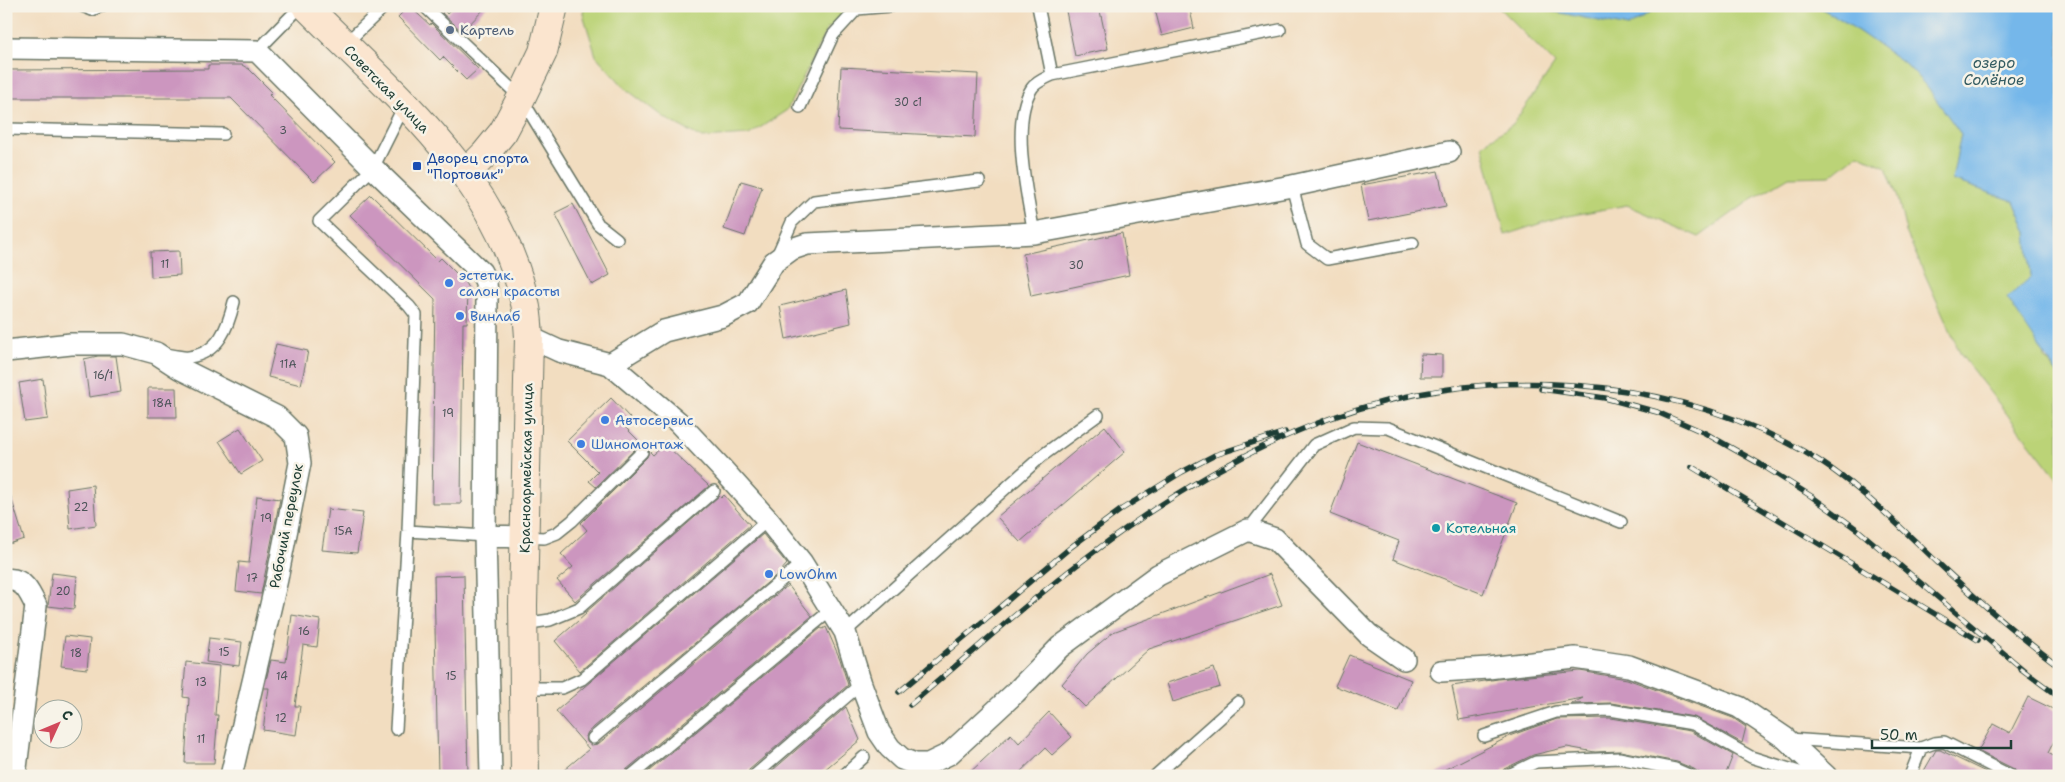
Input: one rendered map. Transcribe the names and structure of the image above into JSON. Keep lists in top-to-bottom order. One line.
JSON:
{"streets":{"main road":["Советская улица","Красноармейская улица"],"street":["Рабочий переулок"]},"crossings":[["Советская улица","Красноармейская улица"]],"water":["озеро Солёное"],"places":{"other":["Картель","эстетик. салон красоты","Винлаб","Автосервис","Шиномонтаж","Котельная","LowOhm"],"transit":["Дворец спорта \"Портовик\""]},"house_numbers":["30 с1","3","11","30","11А","16/1","18А","19","22","19","15А","17","20","16","15","18","14","15","13","12","11"],"scale_bar":"50 m","north":"top right"}
